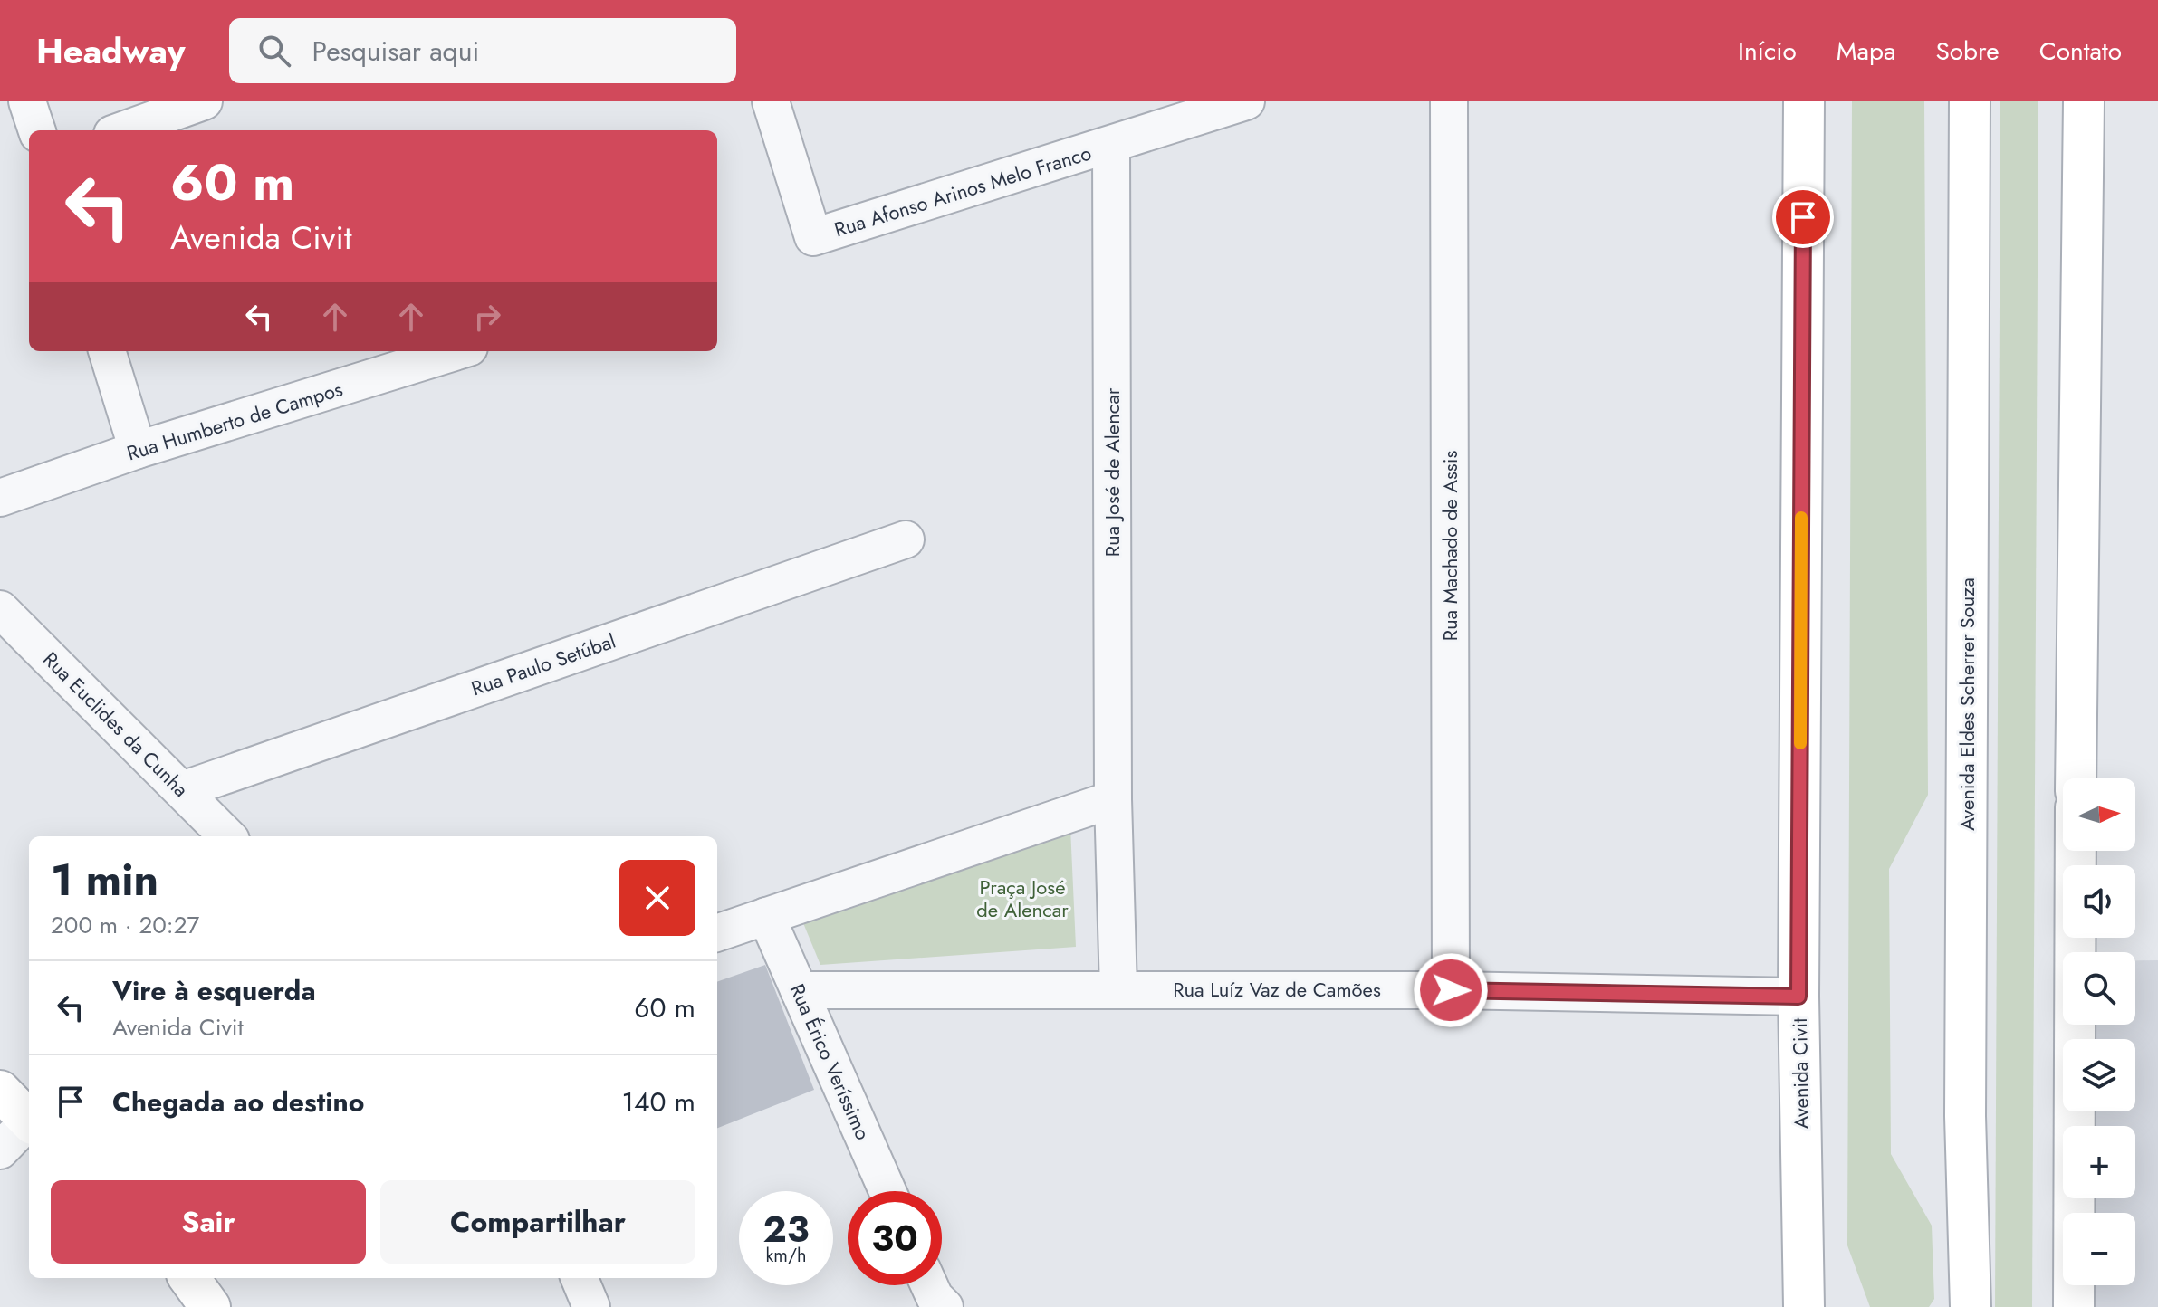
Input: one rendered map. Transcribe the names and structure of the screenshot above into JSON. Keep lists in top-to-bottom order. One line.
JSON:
{"streets":{"main road":["Avenida Eldes Scherrer Souza","Avenida Civit"],"street":["Rua Afonso Arinos Melo Franco","Rua Humberto de Campos","Rua José de Alencar","Rua Machado de Assis","Rua Paulo Setúbal","Rua Euclides da Cunha","Rua Luíz Vaz de Camões","Rua Érico Veríssimo"]},"crossings":[["Rua Afonso Arinos Melo Franco","Rua José de Alencar"],["Rua José de Alencar","Rua Luíz Vaz de Camões"],["Rua Machado de Assis","Rua Luíz Vaz de Camões"],["Rua Paulo Setúbal","Rua Euclides da Cunha"],["Rua Luíz Vaz de Camões","Rua Érico Veríssimo"],["Rua Luíz Vaz de Camões","Avenida Civit"]],"parks":["Praça José de Alencar"],"north":"right","page":{"header":"Headway","search":"Pesquisar aqui","nav":["Início","Mapa","Sobre","Contato"],"turn":["60 m","Avenida Civit"],"map_buttons":["+","−"],"heading":["1 min","200 m · 20:27"],"list":[{"name":"Vire à esquerda","note":"Avenida Civit","value":"60 m"},{"name":"Chegada ao destino","value":"140 m"}],"buttons":["Sair","Compartilhar"],"speed":"23 km/h","limit":"30"}}
